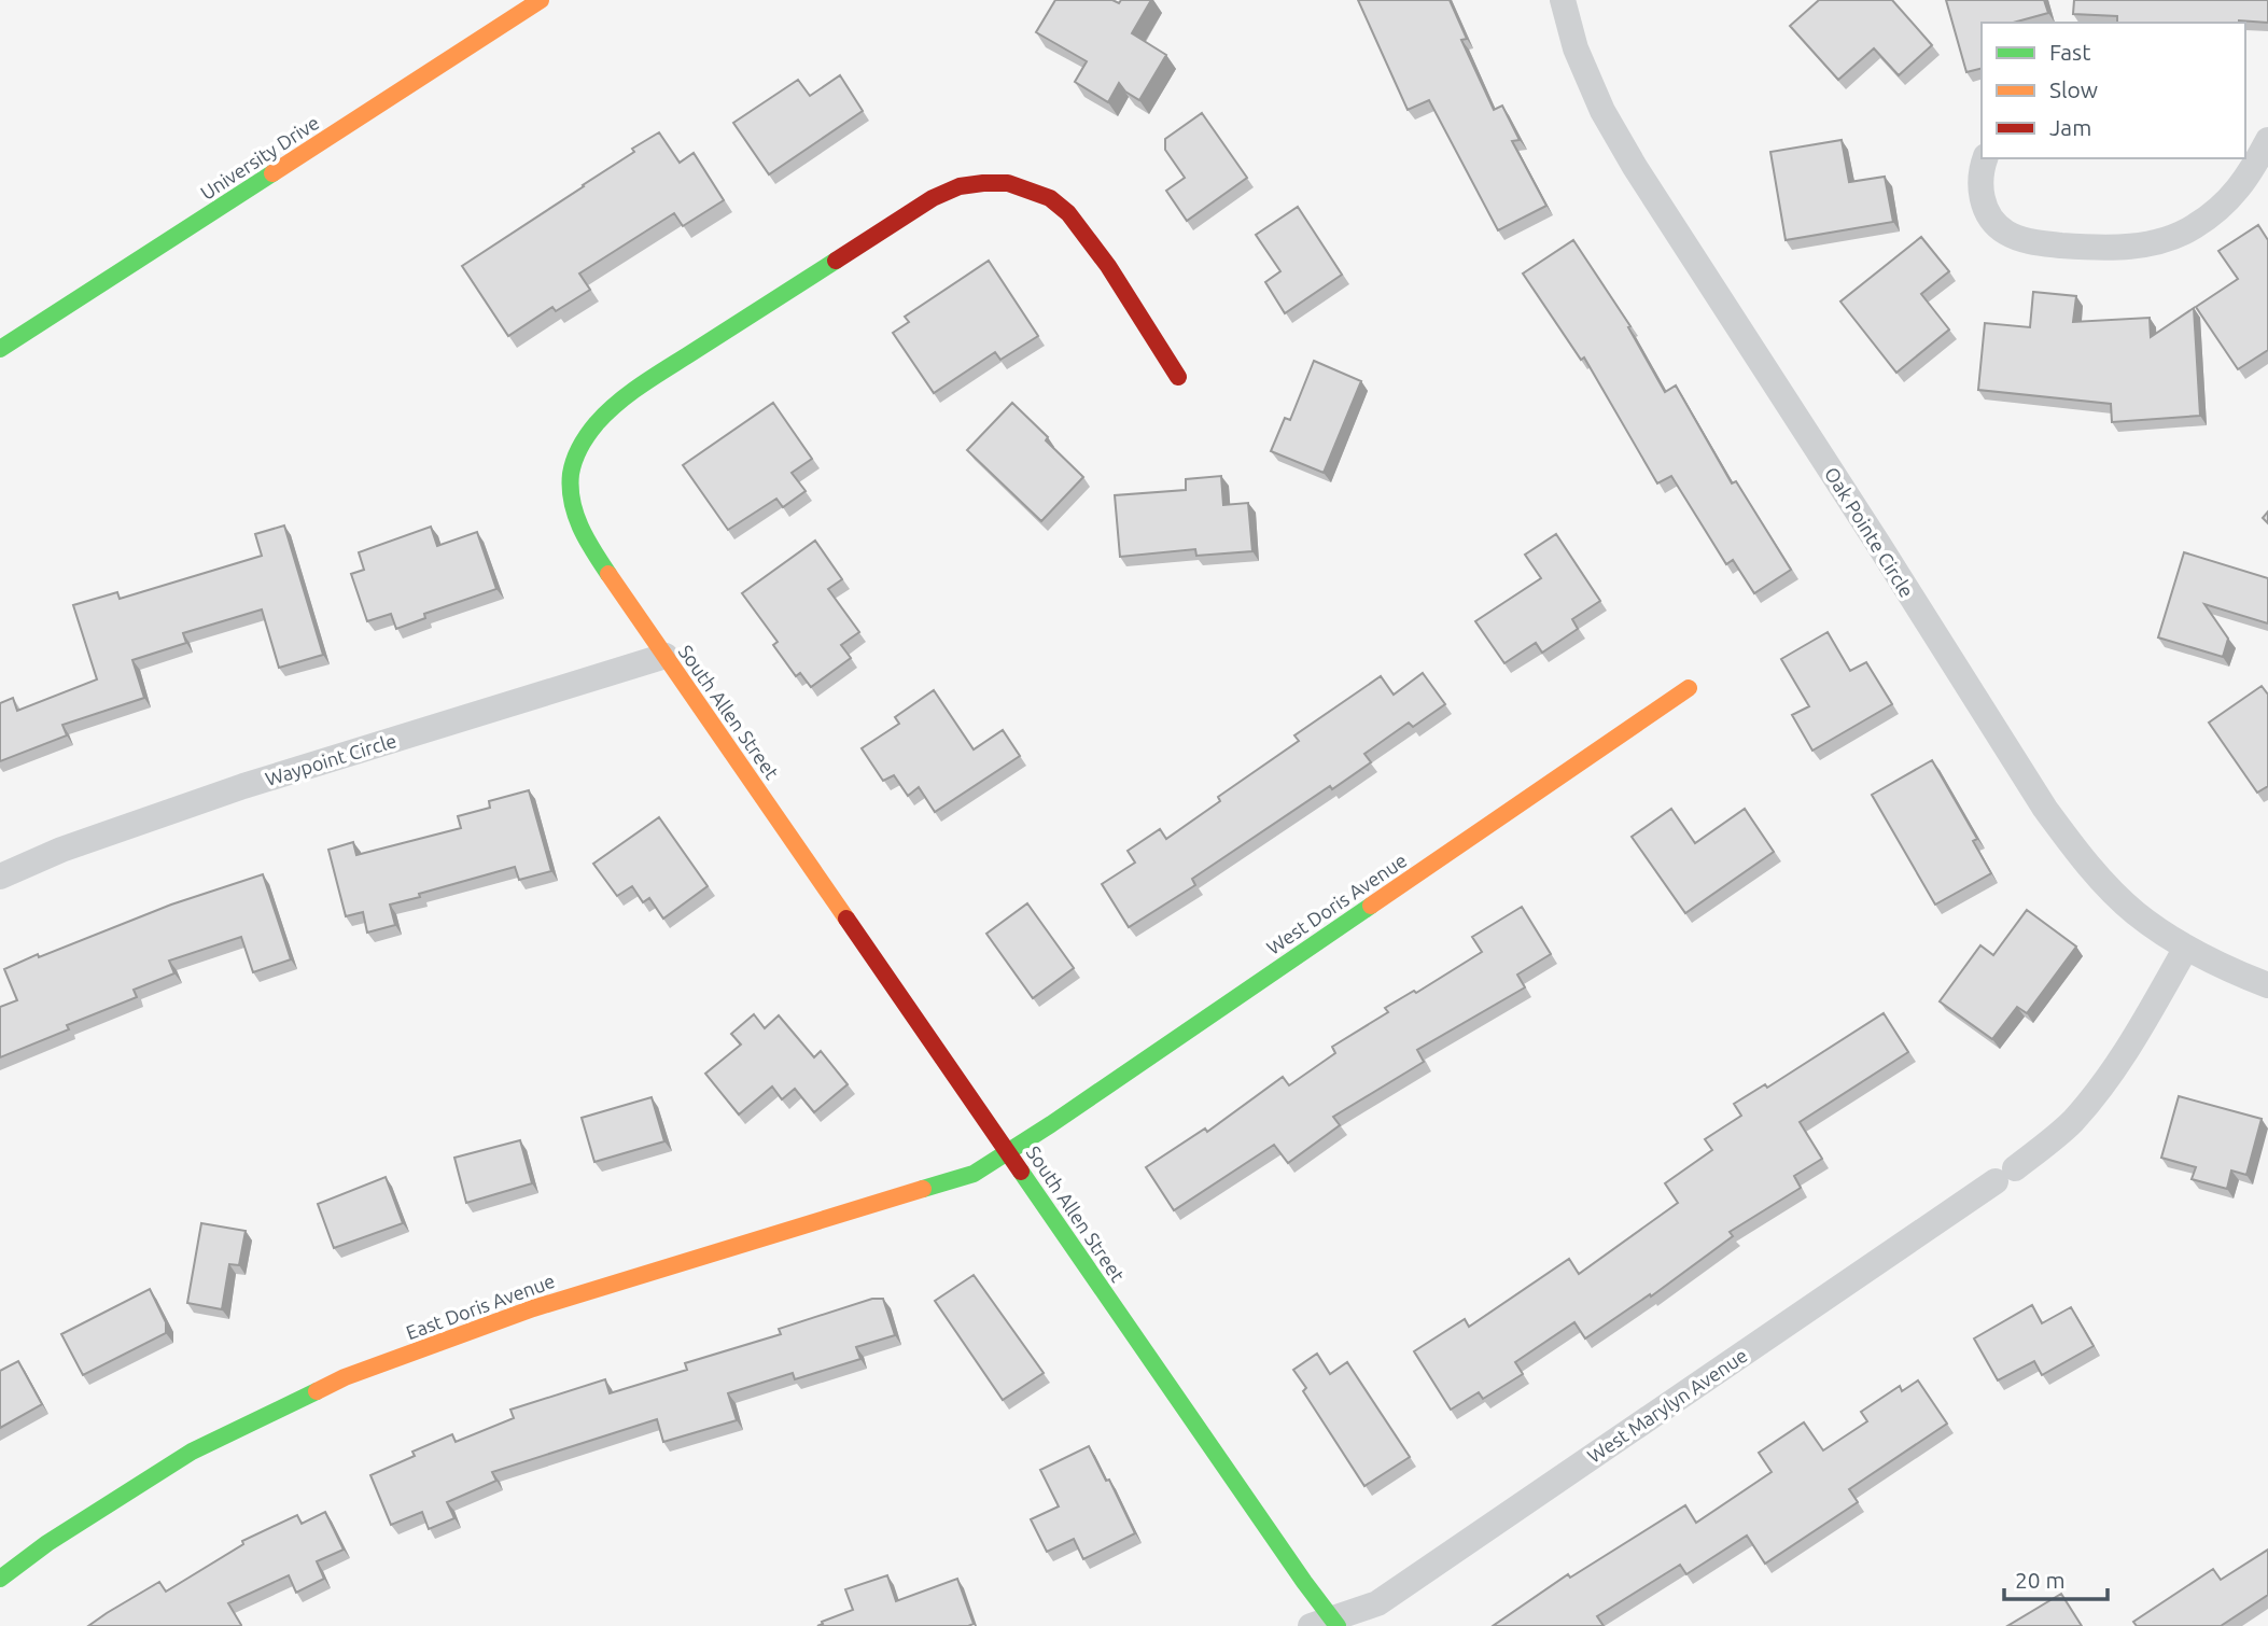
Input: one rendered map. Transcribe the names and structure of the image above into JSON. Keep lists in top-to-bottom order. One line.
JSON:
{"streets":{"street":["University Drive","Oak Pointe Circle","South Allen Street","Waypoint Circle","West Doris Avenue","East Doris Avenue","West Marylyn Avenue"]},"crossings":[["Oak Pointe Circle","West Marylyn Avenue"],["South Allen Street","Waypoint Circle"],["South Allen Street","West Doris Avenue"],["South Allen Street","East Doris Avenue"],["South Allen Street","West Marylyn Avenue"],["West Doris Avenue","East Doris Avenue"]],"legend":["Fast","Slow","Jam"],"scale_bar":"20 m"}
